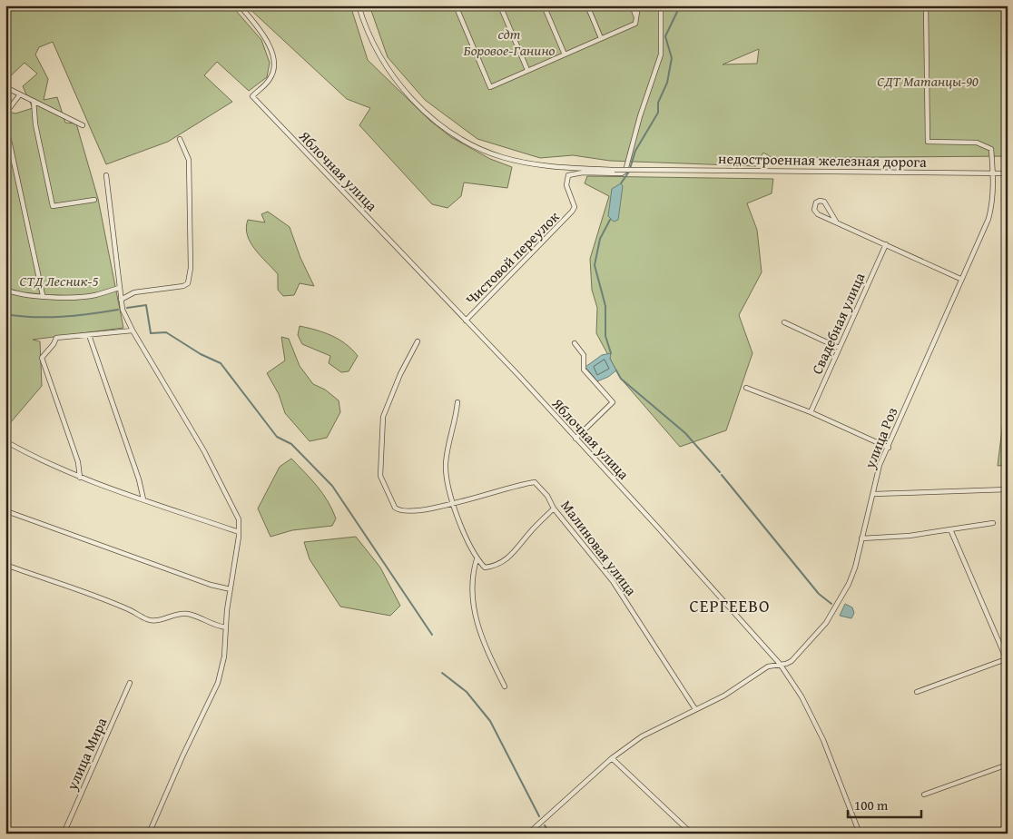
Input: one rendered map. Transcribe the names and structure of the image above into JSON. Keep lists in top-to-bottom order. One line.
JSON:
{"streets":{"street":["недостроенная железная дорога","Яблочная улица","Чистовой переулок","Свадебная улица","улица Роз","Малиновая улица","улица Мира"]},"crossings":[["недостроенная железная дорога","улица Роз"],["Яблочная улица","Чистовой переулок"],["Яблочная улица","улица Роз"],["улица Роз","Малиновая улица"]],"districts":["СЕРГЕЕВО"],"parks":["сдт Боровое-Ганино","СДТ Матанцы-90","СТД Лесник-5"],"scale_bar":"100 m"}
